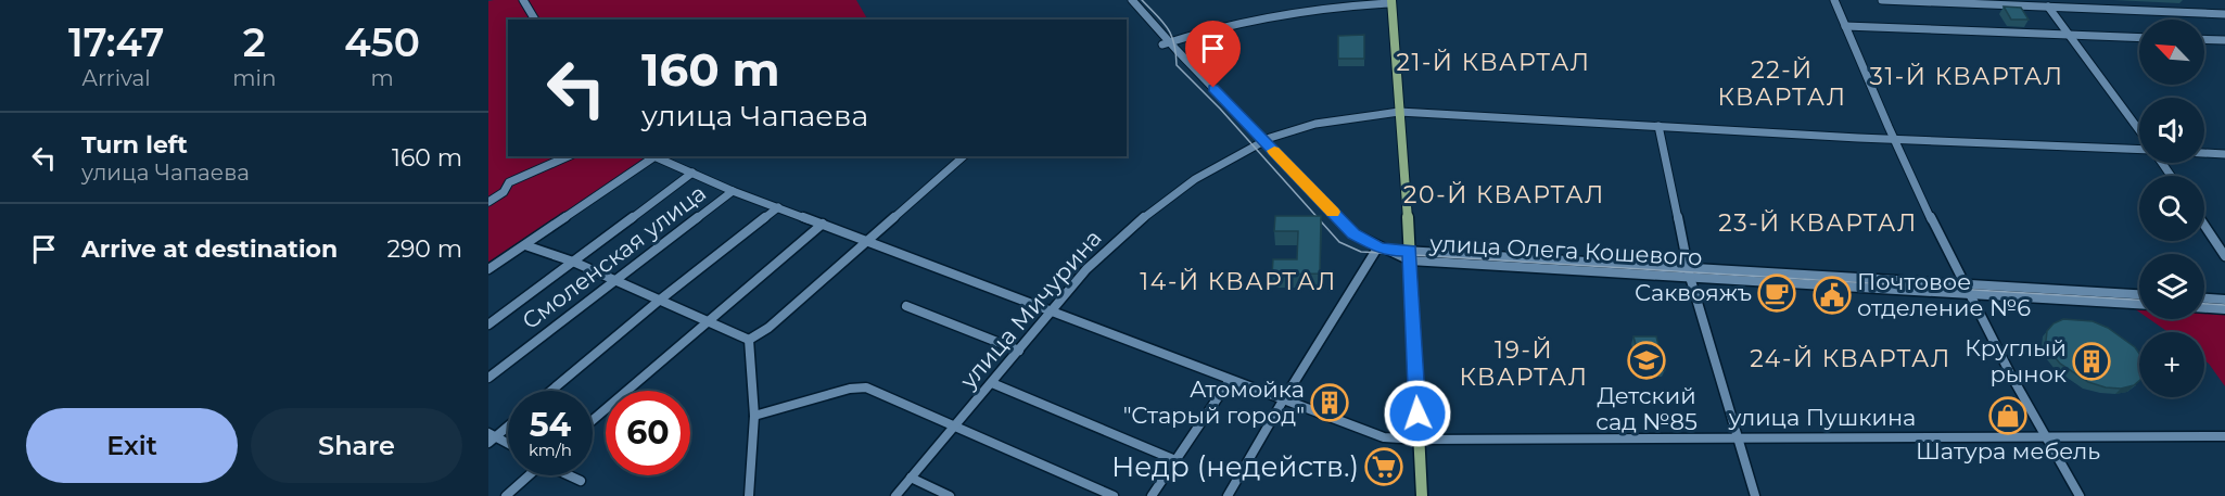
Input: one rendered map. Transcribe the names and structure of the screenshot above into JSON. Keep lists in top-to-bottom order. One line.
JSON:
{"streets":{"street":["улица Олега Кошевого","Смоленская улица","улица Мичурина","улица Пушкина"]},"crossings":[["улица Олега Кошевого","улица Мичурина"],["Смоленская улица","улица Пушкина"],["улица Мичурина","улица Пушкина"]],"districts":["21-Й КВАРТАЛ","22-Й КВАРТАЛ","31-Й КВАРТАЛ","20-Й КВАРТАЛ","23-Й КВАРТАЛ","14-Й КВАРТАЛ","19-Й КВАРТАЛ","24-Й КВАРТАЛ"],"places":{"cafe":["Саквояжъ"],"public building":["Почтовое отделение №6"],"school or university":["Детский сад №85"],"building":["Круглый рынок","Атомойка \"Старый город\""],"shop":["Шатура мебель"],"supermarket":["Недр (недейств.)"]},"north":"top left","page":{"eta":["17:47","Arrival","2","min","450","m"],"map_buttons":"+","turn":["160 m","улица Чапаева"],"list":[{"name":"Turn left","note":"улица Чапаева","value":"160 m"},{"name":"Arrive at destination","value":"290 m"}],"speed":"54 km/h","limit":"60","buttons":["Exit","Share"]}}
